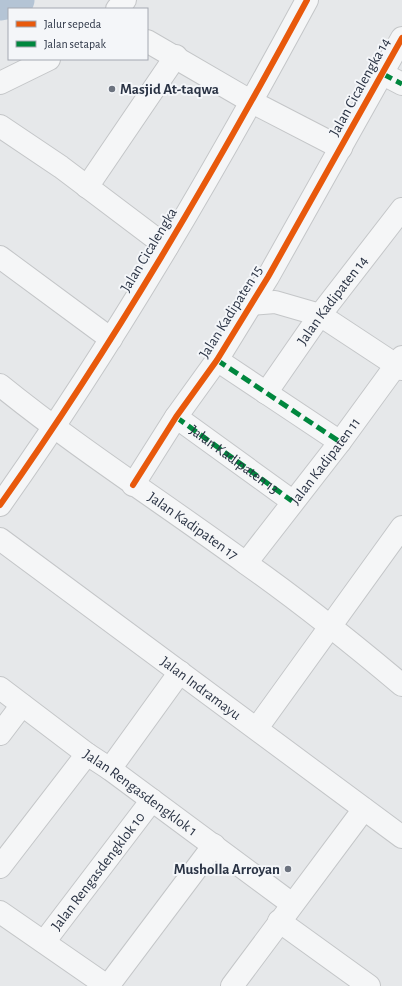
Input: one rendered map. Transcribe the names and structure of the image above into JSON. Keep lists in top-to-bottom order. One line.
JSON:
{"streets":{"street":["Jalan Cicalengka 14","Jalan Cicalengka","Jalan Kadipaten 14","Jalan Kadipaten 15","Jalan Kadipaten 13","Jalan Kadipaten 11","Jalan Kadipaten 17","Jalan Indramayu","Jalan Rengasdengklok 1","Jalan Rengasdengklok 10"]},"crossings":[["Jalan Cicalengka 14","Jalan Kadipaten 15"],["Jalan Cicalengka","Jalan Kadipaten 17"],["Jalan Kadipaten 15","Jalan Kadipaten 13"],["Jalan Kadipaten 15","Jalan Kadipaten 17"],["Jalan Kadipaten 13","Jalan Kadipaten 11"],["Jalan Kadipaten 11","Jalan Kadipaten 17"],["Jalan Rengasdengklok 1","Jalan Rengasdengklok 10"]],"places":["Masjid At-taqwa","Musholla Arroyan"],"legend":["Jalur sepeda","Jalan setapak"]}
